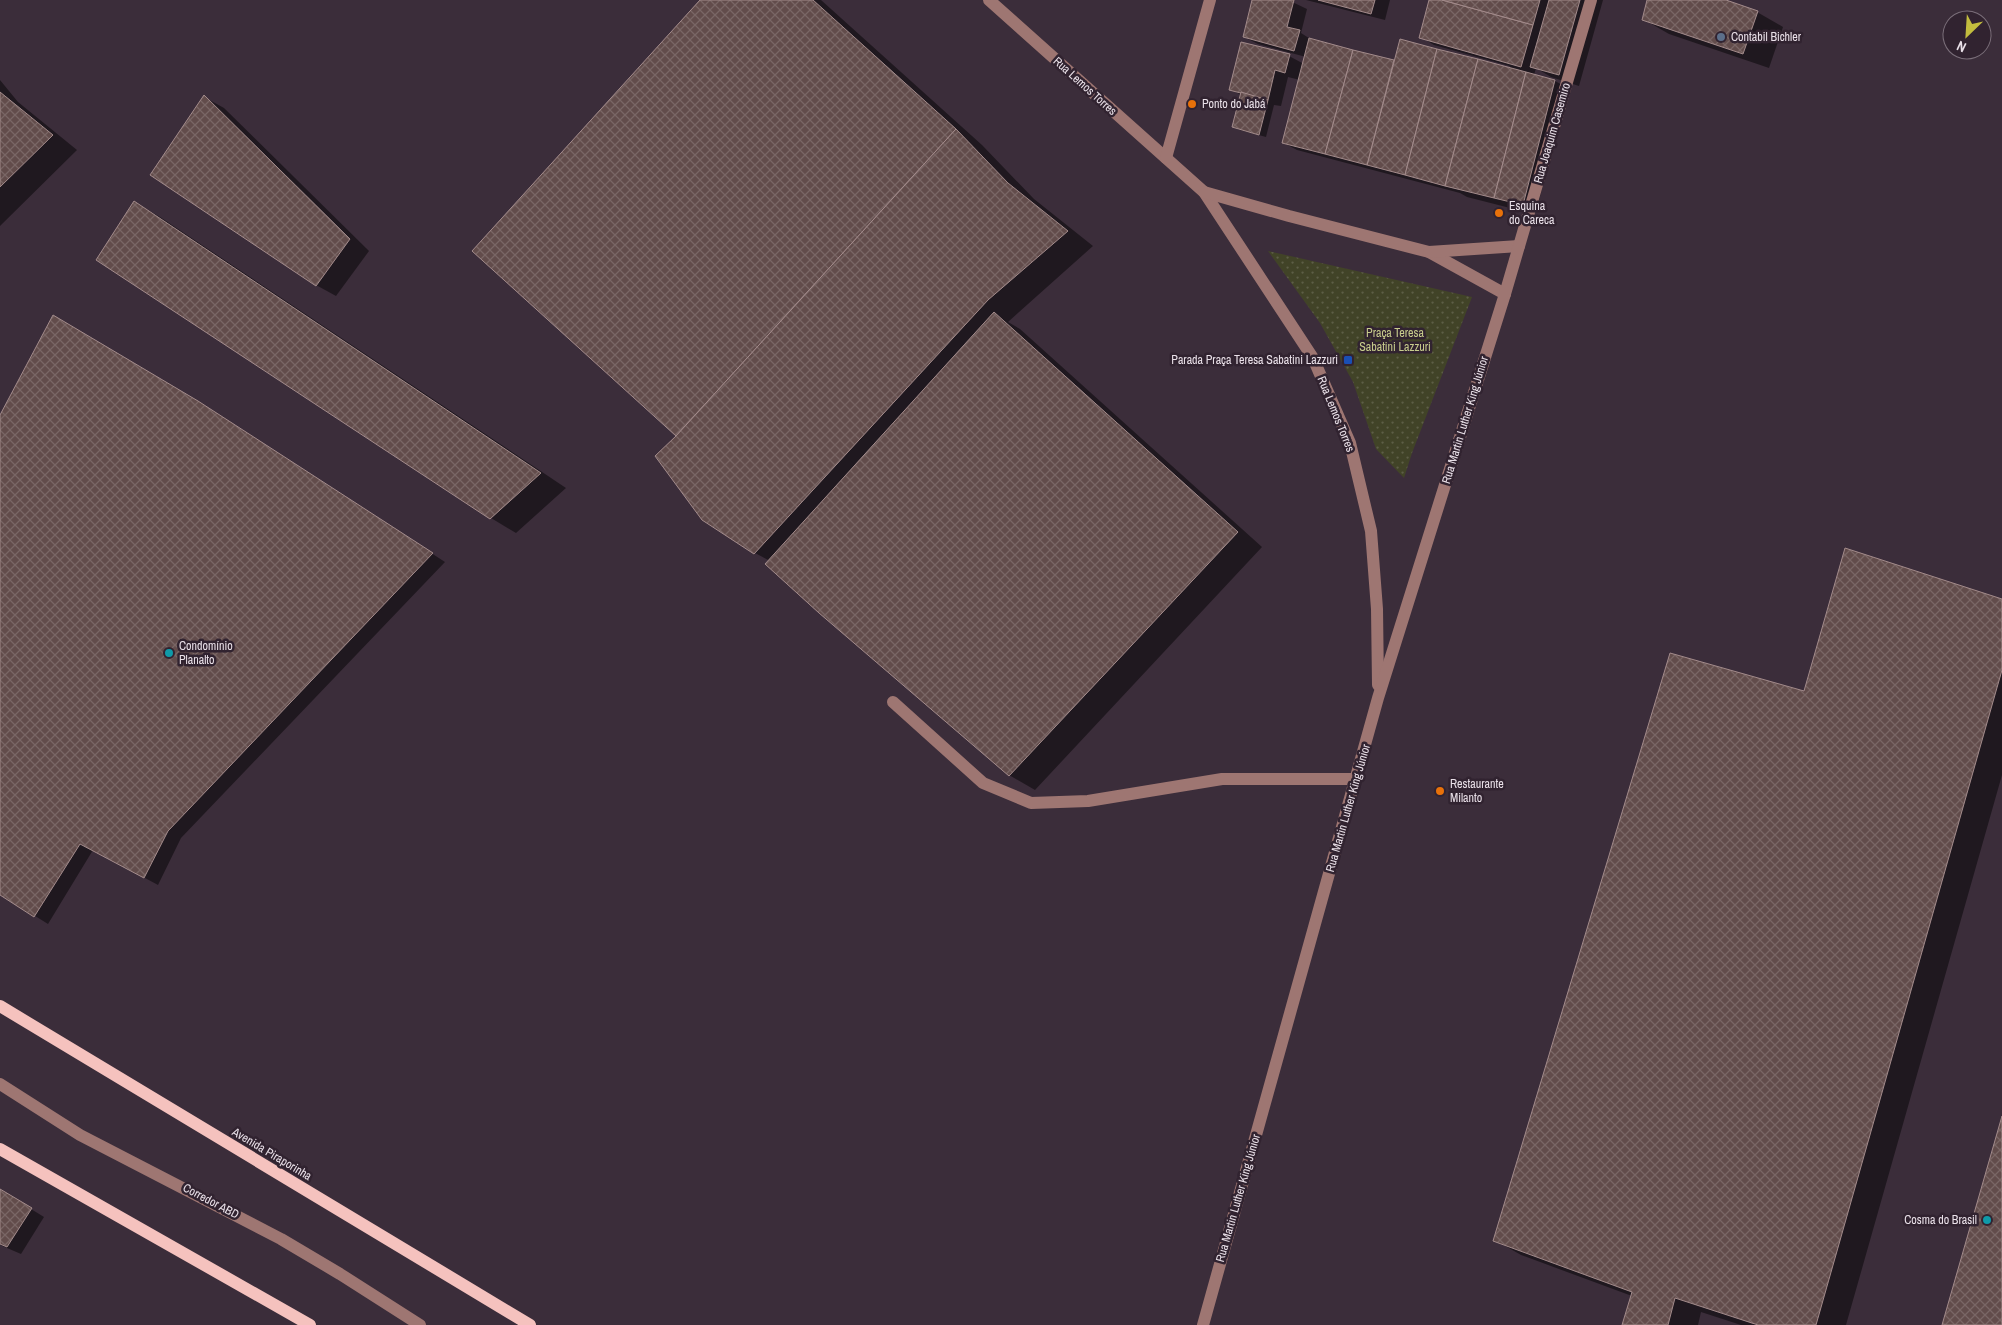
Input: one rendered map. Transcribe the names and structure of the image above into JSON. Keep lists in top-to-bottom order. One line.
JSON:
{"streets":{"main road":["Avenida Piraporinha"],"street":["Rua Lemos Torres","Rua Joaquim Casemiro","Rua Martin Luther King Júnior","Corredor ABD"]},"crossings":[["Rua Lemos Torres","Rua Joaquim Casemiro"],["Rua Lemos Torres","Rua Martin Luther King Júnior"],["Rua Joaquim Casemiro","Rua Martin Luther King Júnior"]],"parks":["Praça Teresa Sabatini Lazzuri"],"places":{"other":["Contabil Bichler","Ponto do Jabá","Esquina do Careca","Condomínio Planalto","Restaurante Milanto","Cosma do Brasil"],"transit":["Parada Praça Teresa Sabatini Lazzuri"]},"north":"bottom left"}
